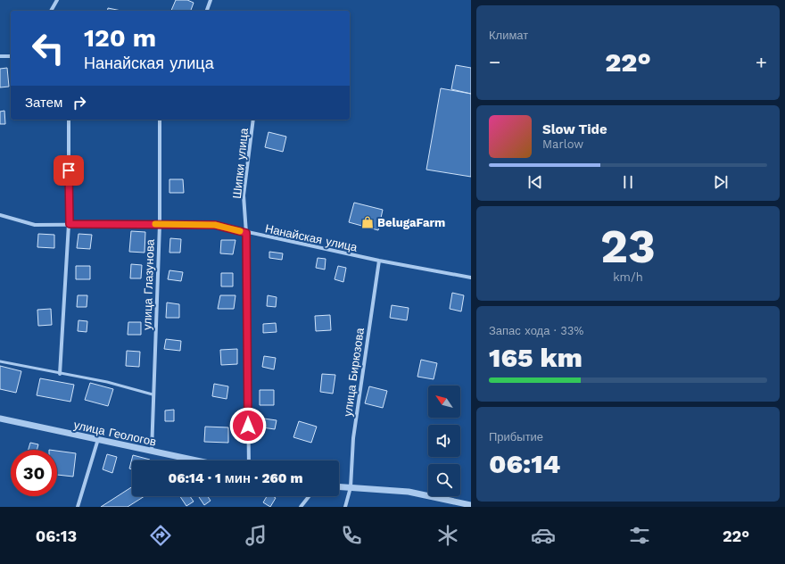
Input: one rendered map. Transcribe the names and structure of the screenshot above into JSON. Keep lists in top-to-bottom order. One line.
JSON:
{"streets":{"street":["Шипки улица","Нанайская улица","улица Глазунова","улица Бирюзова","улица Геологов"]},"crossings":[["Шипки улица","Нанайская улица"],["Нанайская улица","улица Глазунова"],["Нанайская улица","улица Бирюзова"],["улица Глазунова","улица Геологов"]],"places":{"shop":["BelugaFarm"]},"north":"top left","page":{"tile":["Климат",["23","km/h"],["Запас хода · 33%","165 km"],["Прибытие","06:14"]],"turn":["120 m","Нанайская улица"],"heat":["−","22°","+"],"then":"Затем","song":["Slow Tide","Marlow"],"limit":"30","trip":"06:14 · 1 мин · 260 m","tabs":["06:13","22°"]}}
